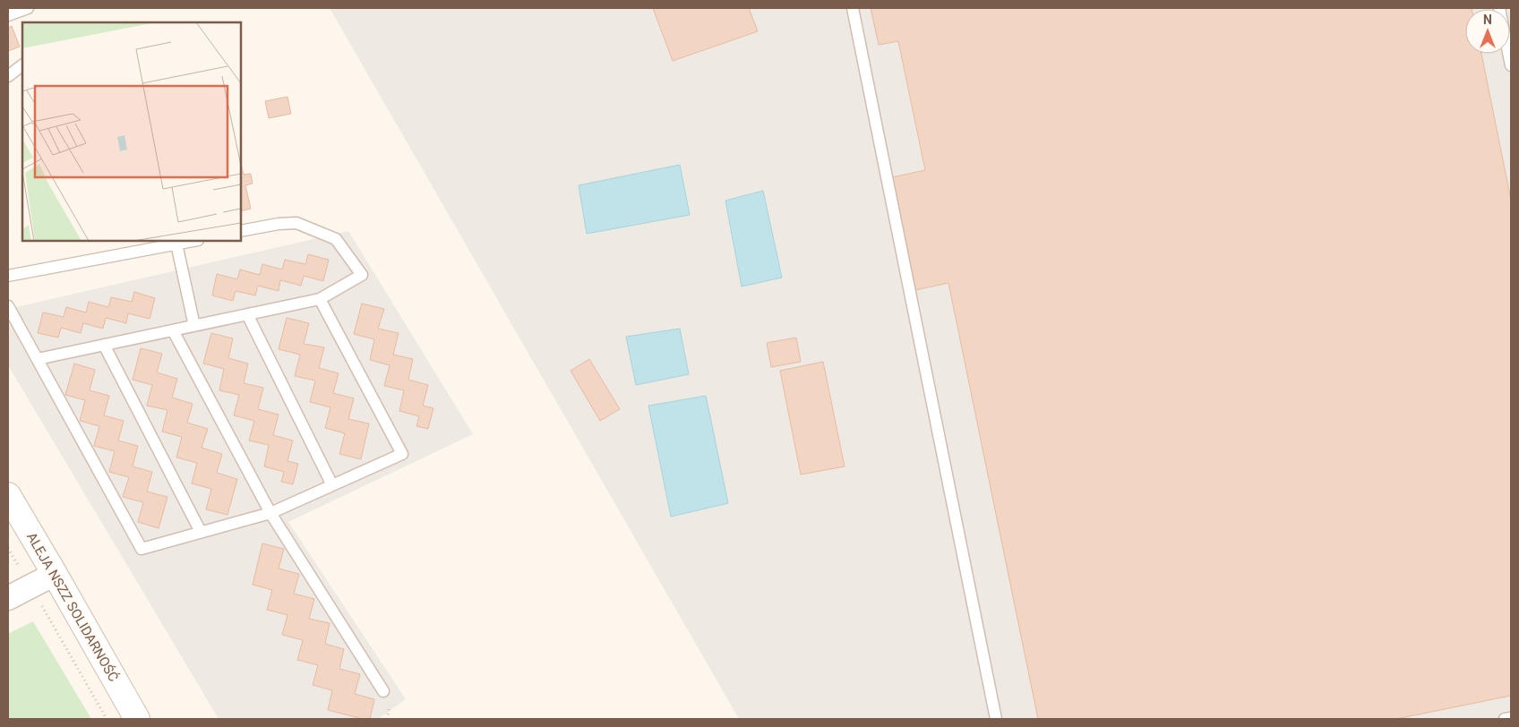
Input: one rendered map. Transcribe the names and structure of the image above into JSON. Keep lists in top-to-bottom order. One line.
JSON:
{"streets":{"street":["ALEJA NSZZ SOLIDARNOŚĆ"]},"north":"top"}
